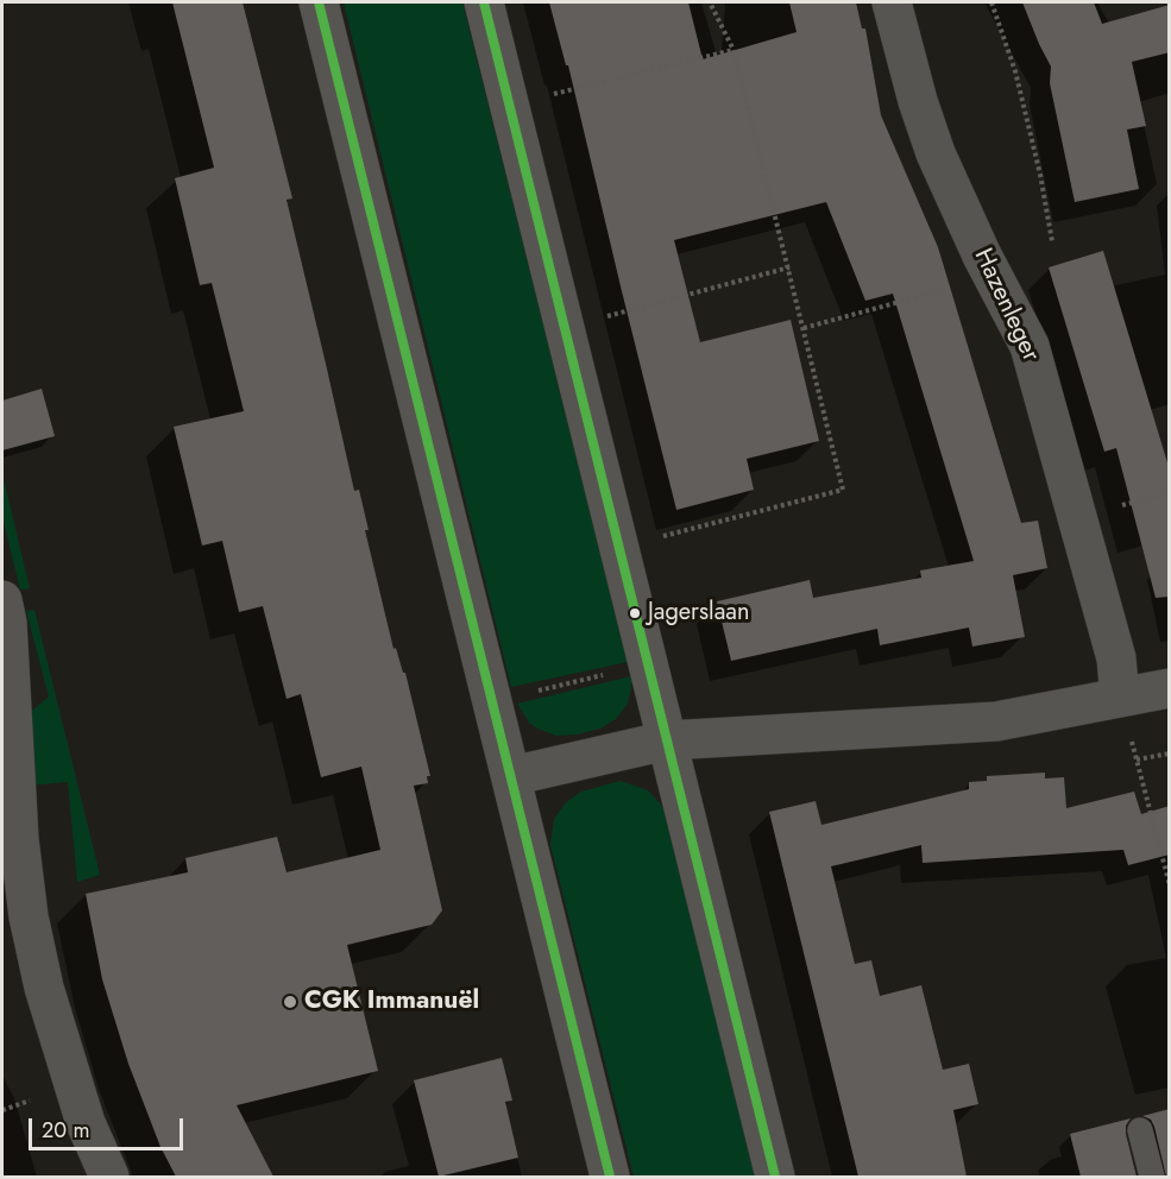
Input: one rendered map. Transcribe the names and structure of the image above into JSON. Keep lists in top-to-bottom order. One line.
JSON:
{"streets":{"street":["Hazenleger"]},"places":["Jagerslaan","CGK Immanuël"],"scale_bar":"20 m"}
